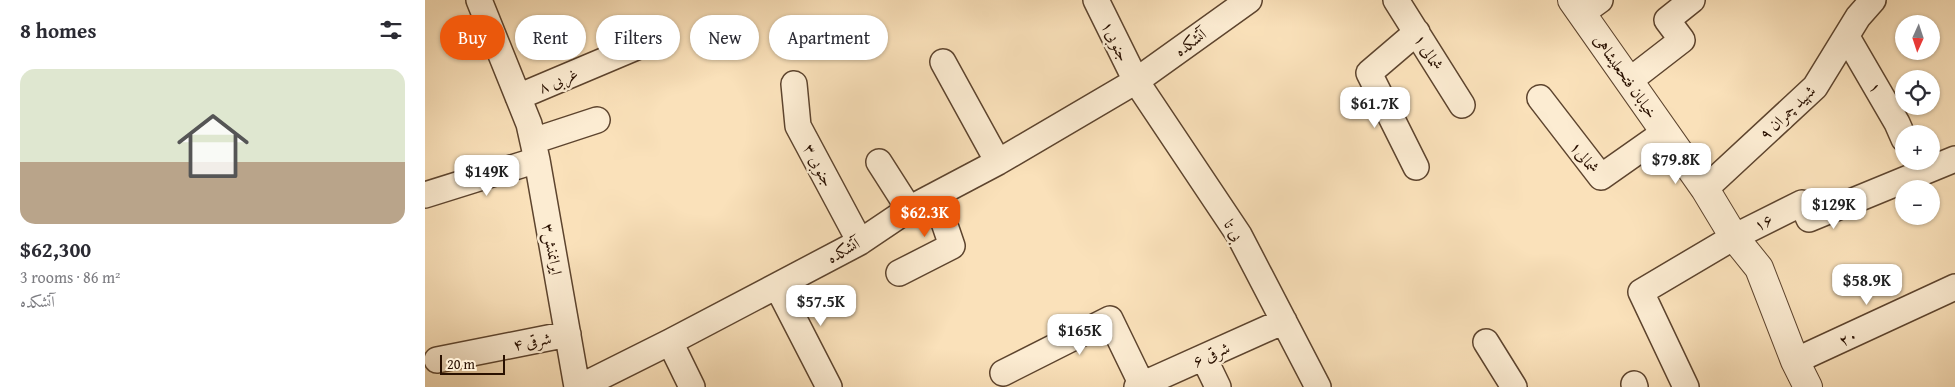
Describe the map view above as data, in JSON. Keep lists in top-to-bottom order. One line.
{"streets":{"street":["جنوبی۱","آتشکده","۱ شمالی","خیابان فتحعلیشاهی","۸ غربی","۱","شهید چمران ۹","شمالی۱","۳ جنوبی","۱۶","بی تا","ایرانمنش۳","۲۰","۴ شرقی","۶ شرقی"]},"crossings":[["جنوبی۱","آتشکده"],["جنوبی۱","بی تا"],["آتشکده","۳ جنوبی"],["آتشکده","بی تا"],["آتشکده","ایرانمنش۳"],["خیابان فتحعلیشاهی","شهید چمران ۹"],["خیابان فتحعلیشاهی","شمالی۱"],["خیابان فتحعلیشاهی","۱۶"],["خیابان فتحعلیشاهی","۲۰"],["۸ غربی","ایرانمنش۳"],["۱","شهید چمران ۹"],["بی تا","۶ شرقی"],["ایرانمنش۳","۴ شرقی"]],"scale_bar":"20 m","north":"bottom","page":{"heading":"8 homes","map_buttons":["+","−"],"chip":["Buy","Rent","Filters","New","Apartment"],"list":[{"name":"$62,300","note":"3 rooms · 86 m² · آتشکده"}],"price":["$61.7K","$79.8K","$149K","$129K","$62.3K","$58.9K","$57.5K","$165K"],"scale":"20 m"}}
